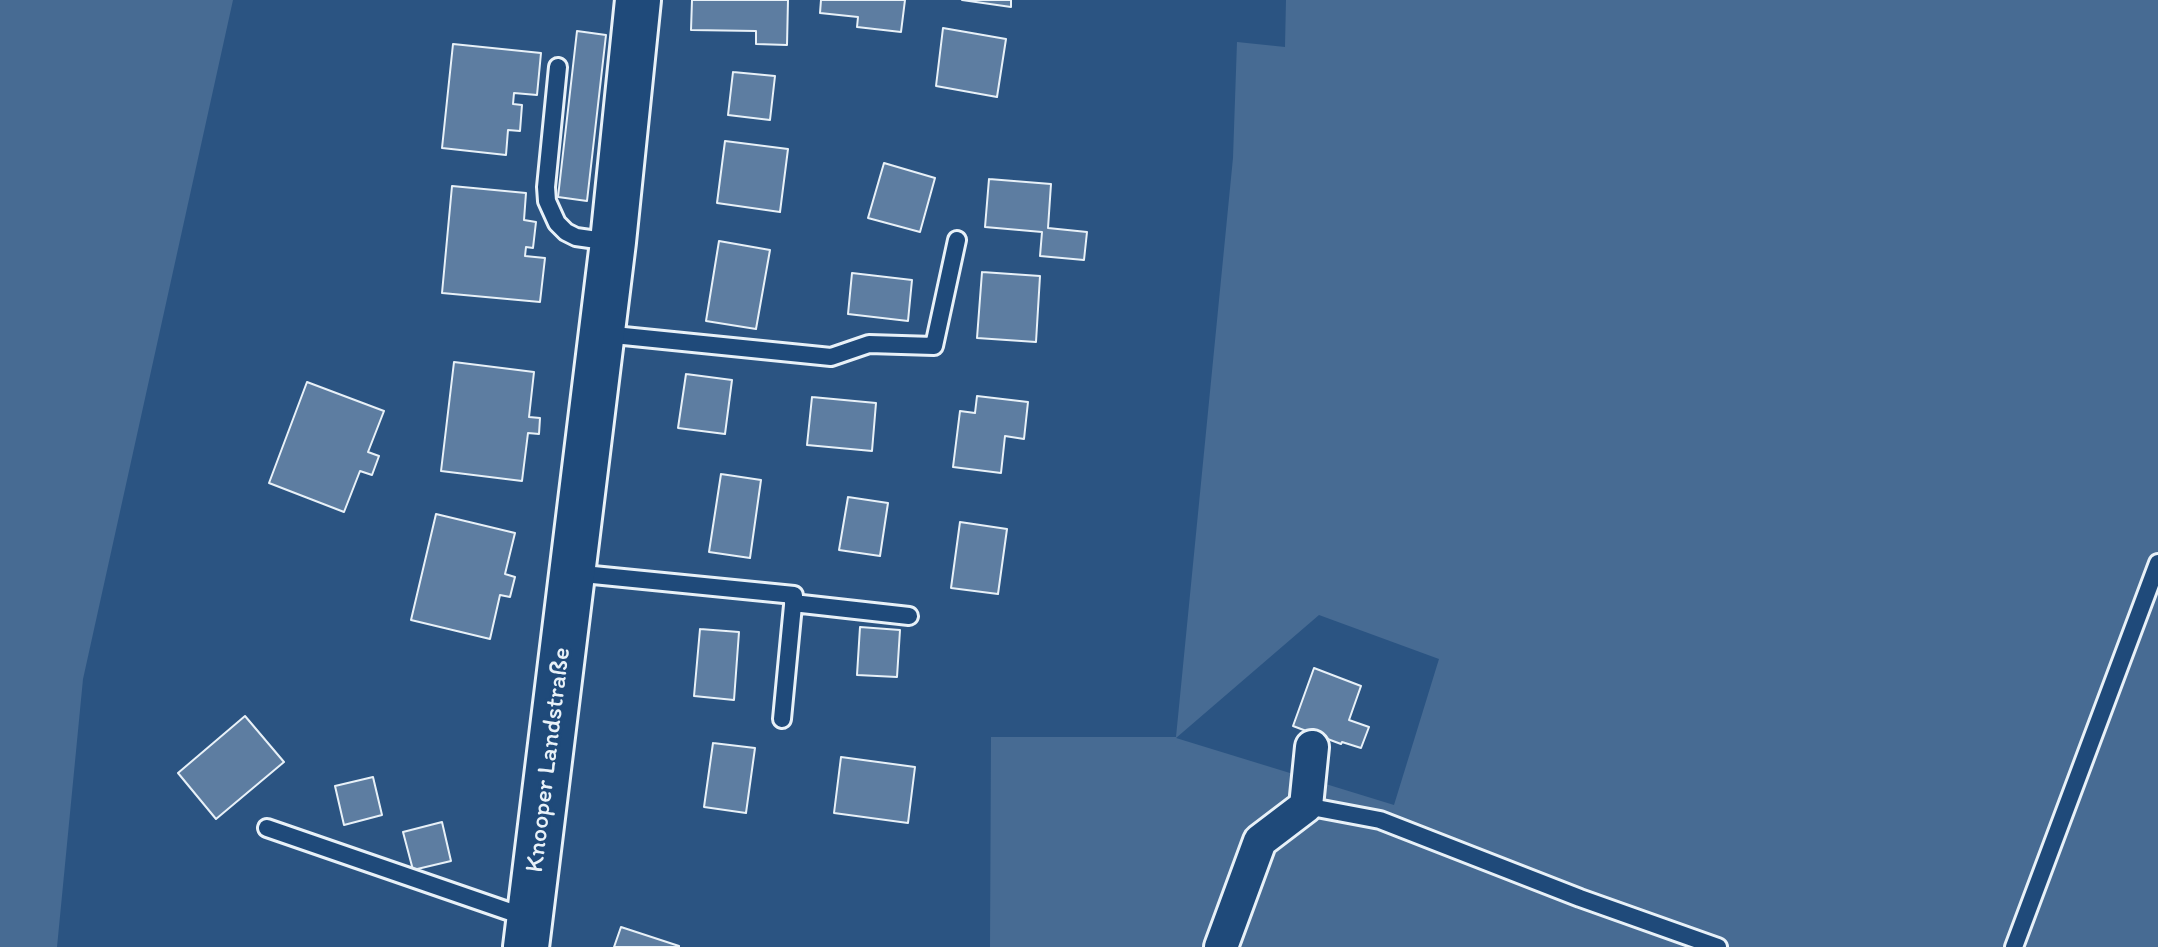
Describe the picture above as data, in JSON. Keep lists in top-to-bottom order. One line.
{"streets":{"street":["Knooper Landstraße"]}}
